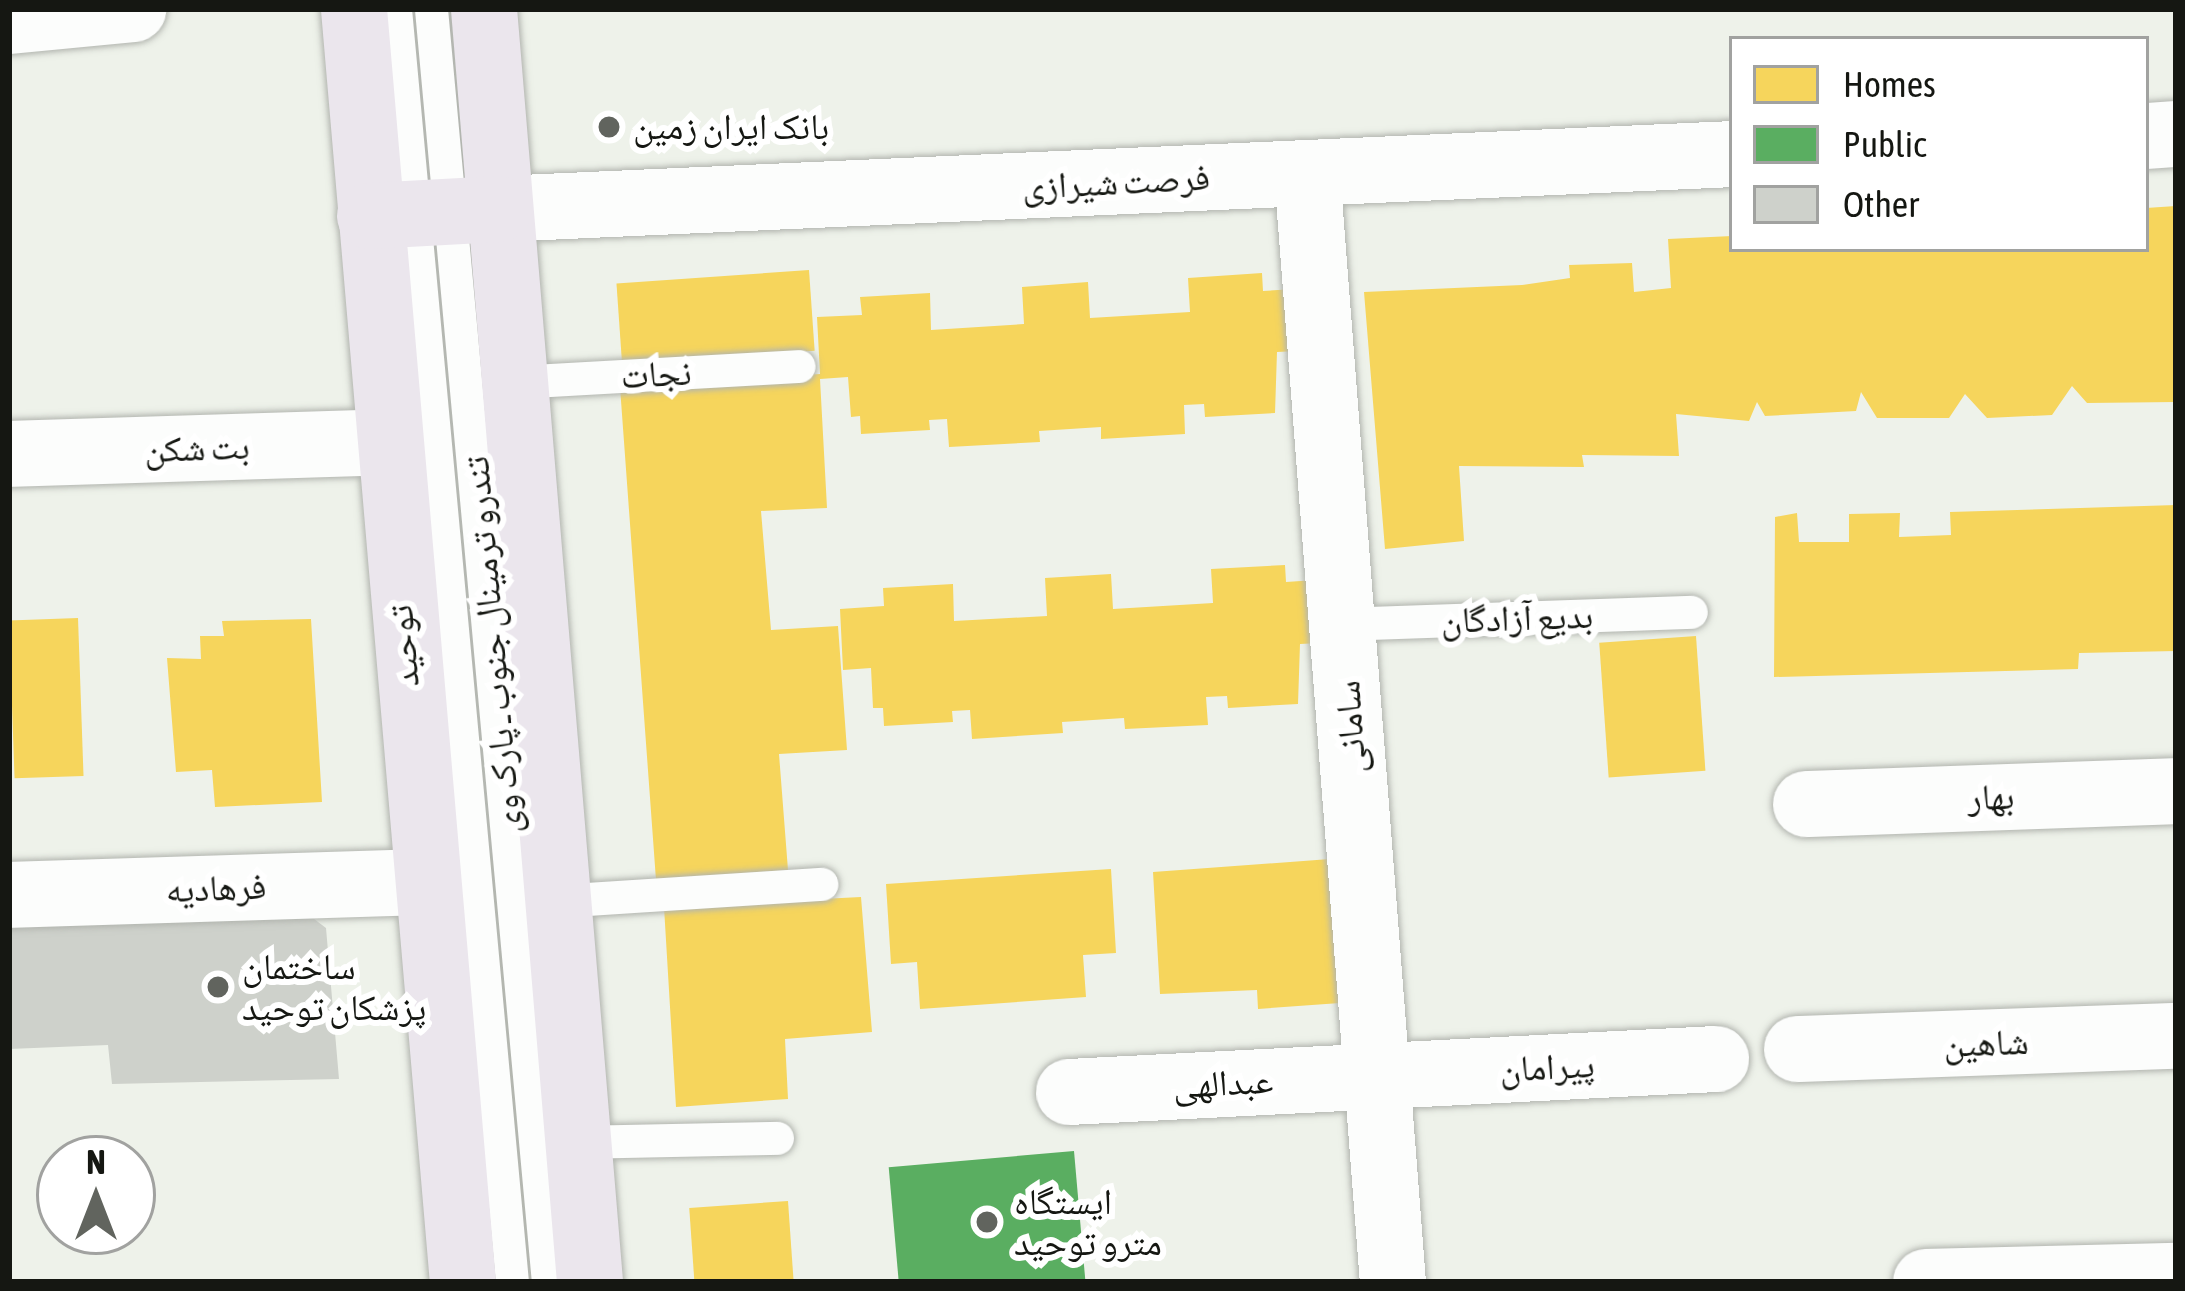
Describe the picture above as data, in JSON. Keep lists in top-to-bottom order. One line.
{"streets":{"main road":["توحید"],"street":["فرصت شیرازی","بت شکن","سامانی","بهار","فرهادیه","شاهین","پیرامان","عبدالهی"],"lane":["نجات","بدیع آزادگان","تندرو ترمینال جنوب ـ پارک وی"]},"crossings":[["فرصت شیرازی","تندرو ترمینال جنوب ـ پارک وی"],["فرصت شیرازی","توحید"],["فرصت شیرازی","سامانی"],["نجات","توحید"],["بت شکن","توحید"],["بدیع آزادگان","سامانی"],["تندرو ترمینال جنوب ـ پارک وی","توحید"],["توحید","فرهادیه"],["سامانی","پیرامان"],["سامانی","عبدالهی"],["پیرامان","عبدالهی"]],"places":["بانک ایران زمین","ساختمان پزشکان توحید","ایستگاه مترو توحید"],"legend":["Homes","Public","Other"],"north":"top"}
